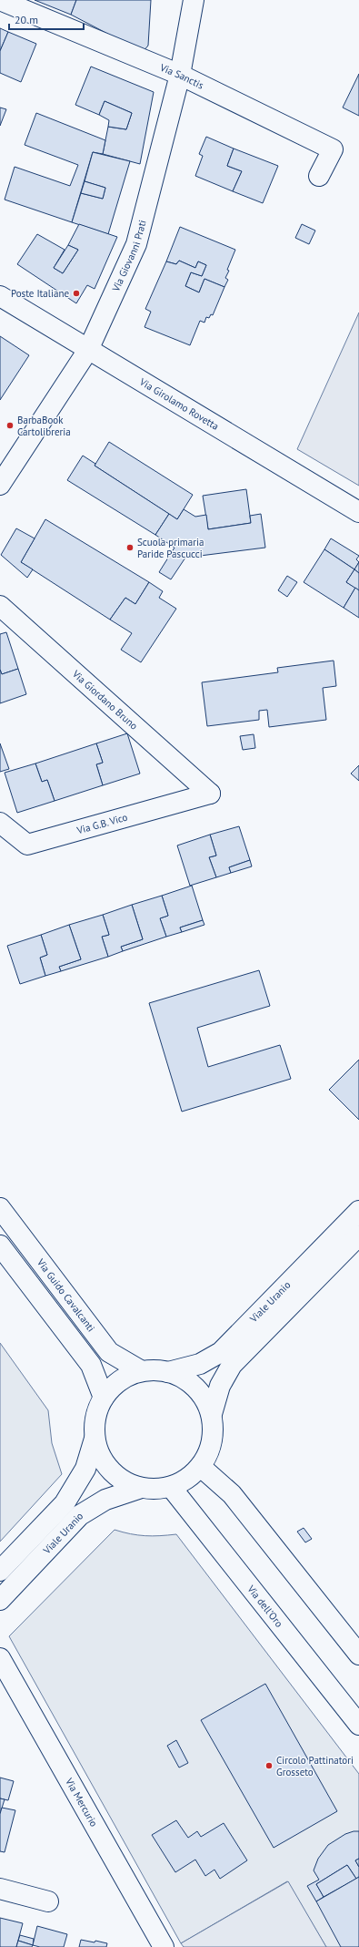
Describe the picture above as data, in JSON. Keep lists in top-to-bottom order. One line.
{"streets":{"street":["Via Sanctis","Via Giovanni Prati","Via Girolamo Rovetta","Via Giordano Bruno","Via G.B. Vico","Via Guido Cavalcanti","Viale Uranio","Via dell'Oro","Via Mercurio"]},"crossings":[["Via Sanctis","Via Giovanni Prati"],["Via Giovanni Prati","Via Girolamo Rovetta"],["Via Giordano Bruno","Via G.B. Vico"],["Via Guido Cavalcanti","Viale Uranio"],["Via Guido Cavalcanti","Via dell'Oro"],["Viale Uranio","Via dell'Oro"]],"places":["Poste Italiane","BarbaBook Cartolibreria","Scuola primaria Paride Pascucci","Circolo Pattinatori Grosseto"],"scale_bar":"20 m"}
